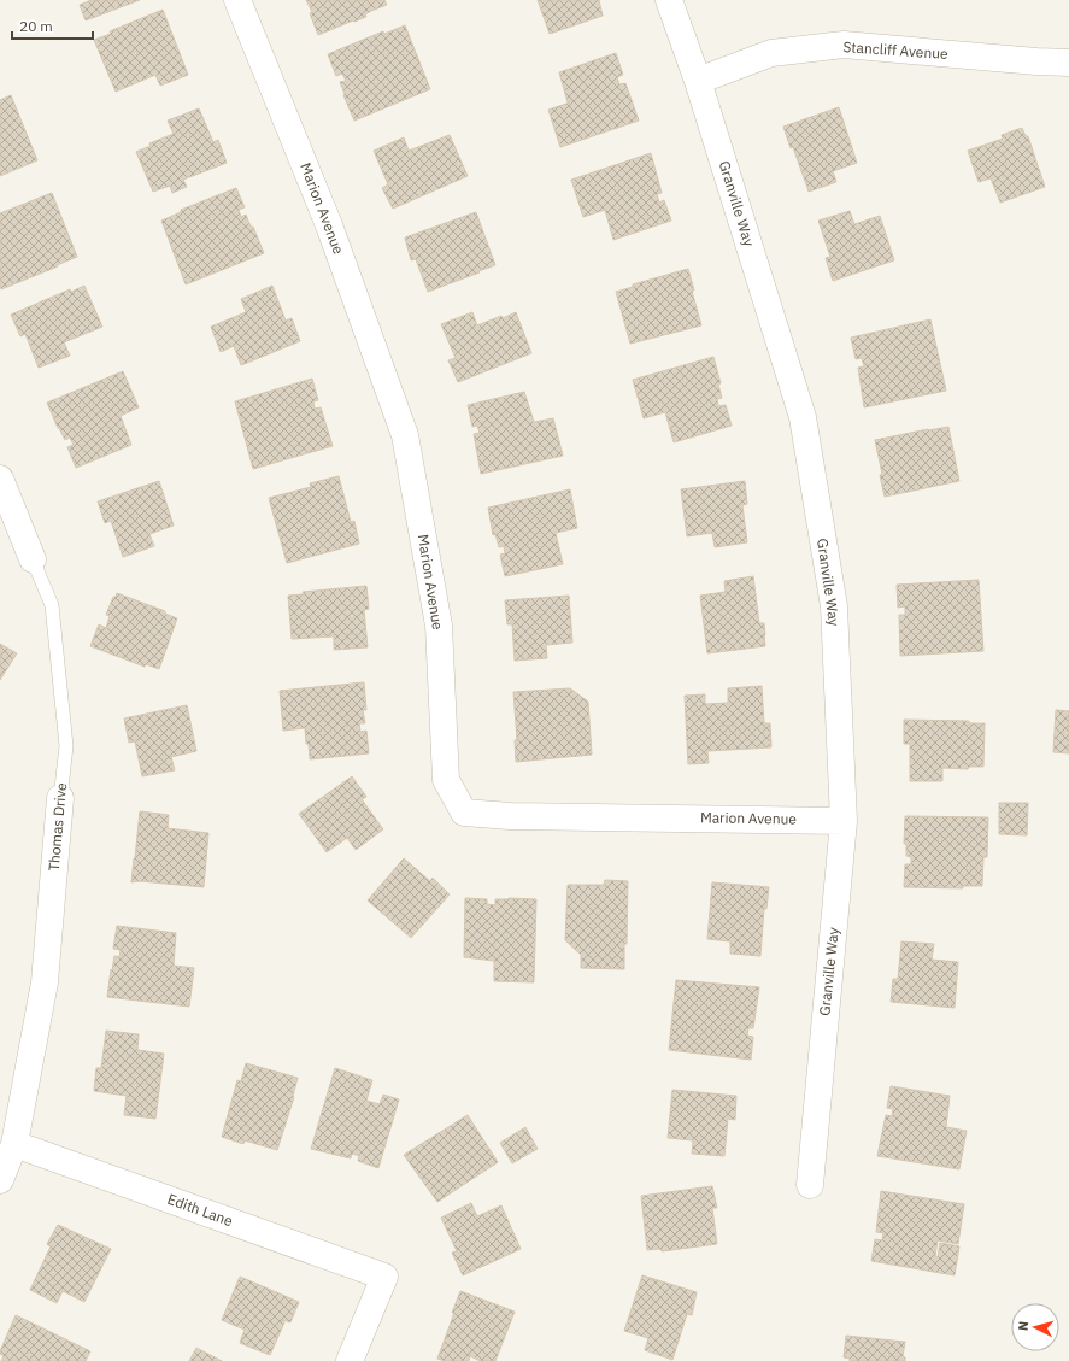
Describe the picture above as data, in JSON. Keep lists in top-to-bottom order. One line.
{"streets":{"street":["Stancliff Avenue","Granville Way","Marion Avenue","Thomas Drive","Edith Lane"]},"crossings":[["Stancliff Avenue","Granville Way"],["Granville Way","Marion Avenue"],["Thomas Drive","Edith Lane"]],"scale_bar":"20 m","north":"left"}
